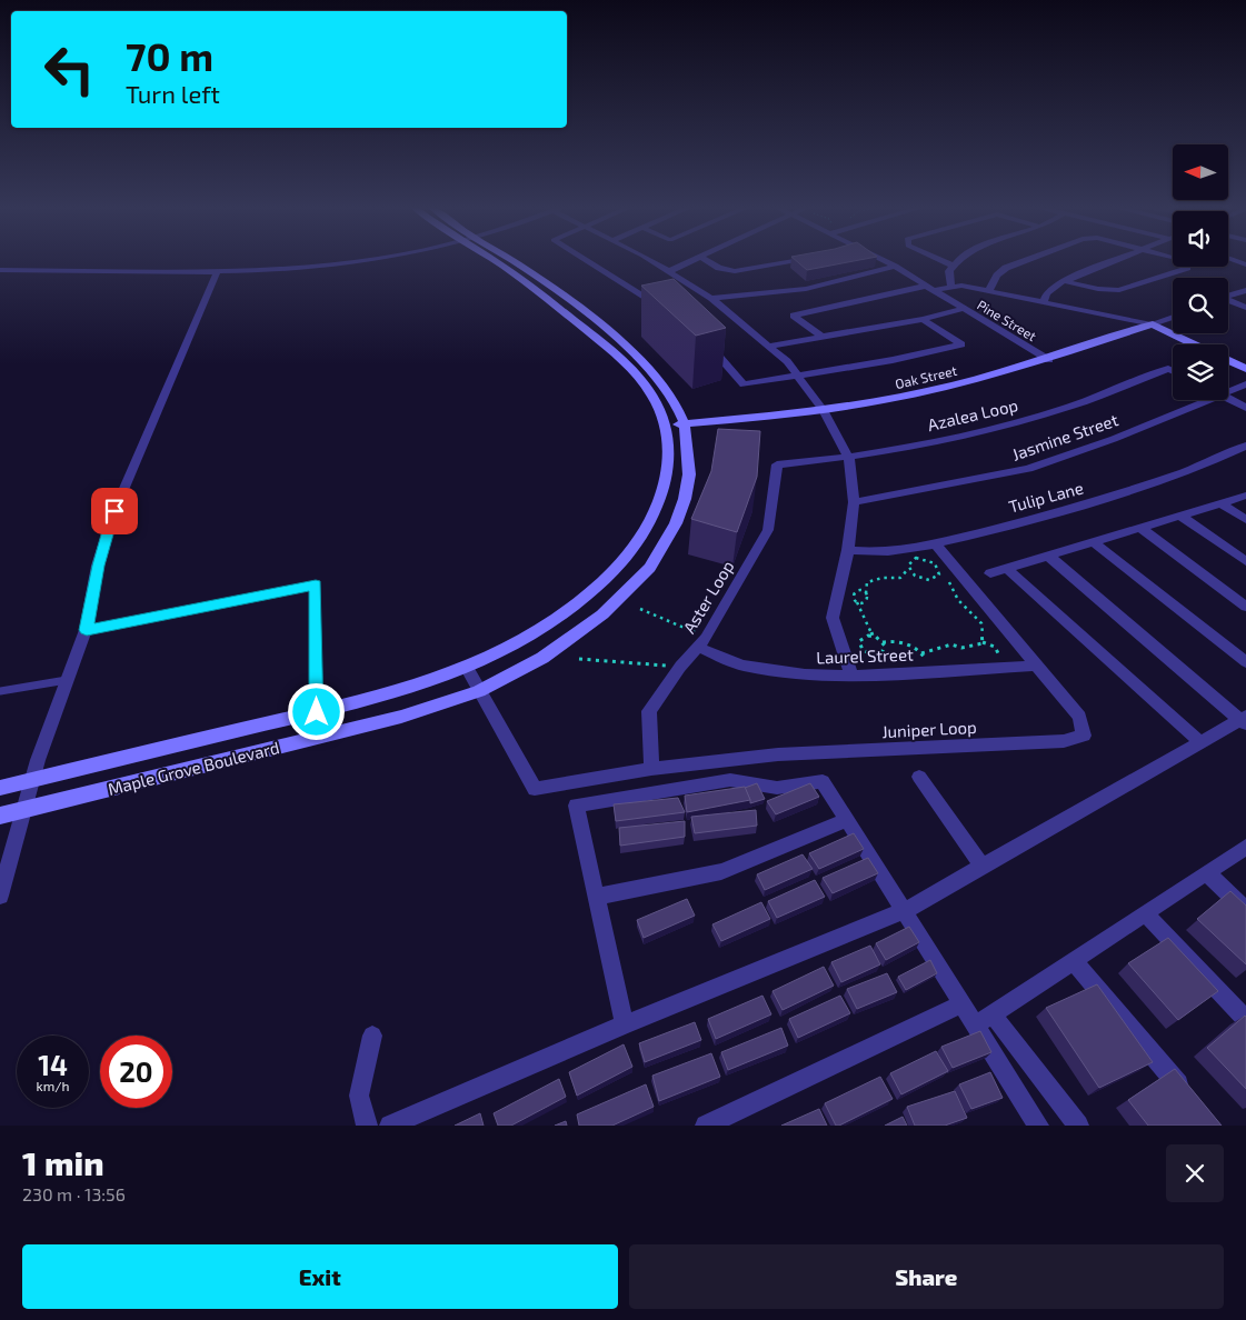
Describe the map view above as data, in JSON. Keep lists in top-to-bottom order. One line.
{"streets":{"street":["Pine Street","Oak Street","Azalea Loop","Jasmine Street","Tulip Lane","Aster Loop","Laurel Street","Juniper Loop","Maple Grove Boulevard"]},"crossings":[["Pine Street","Oak Street"],["Oak Street","Maple Grove Boulevard"],["Azalea Loop","Aster Loop"],["Tulip Lane","Juniper Loop"],["Aster Loop","Laurel Street"],["Aster Loop","Juniper Loop"],["Laurel Street","Juniper Loop"],["Juniper Loop","Maple Grove Boulevard"]],"north":"left","page":{"turn":["70 m","Turn left"],"speed":"14 km/h","limit":"20","heading":["1 min","230 m · 13:56"],"buttons":["Exit","Share"]}}
